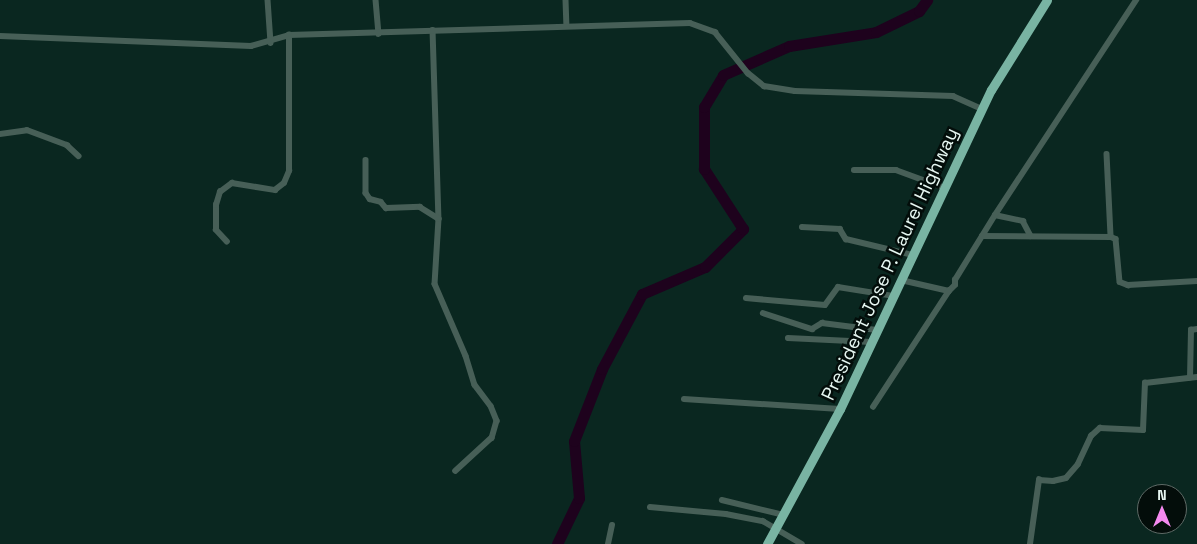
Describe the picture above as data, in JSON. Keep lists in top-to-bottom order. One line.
{"streets":{"highway":["President Jose P. Laurel Highway"]},"north":"top"}
